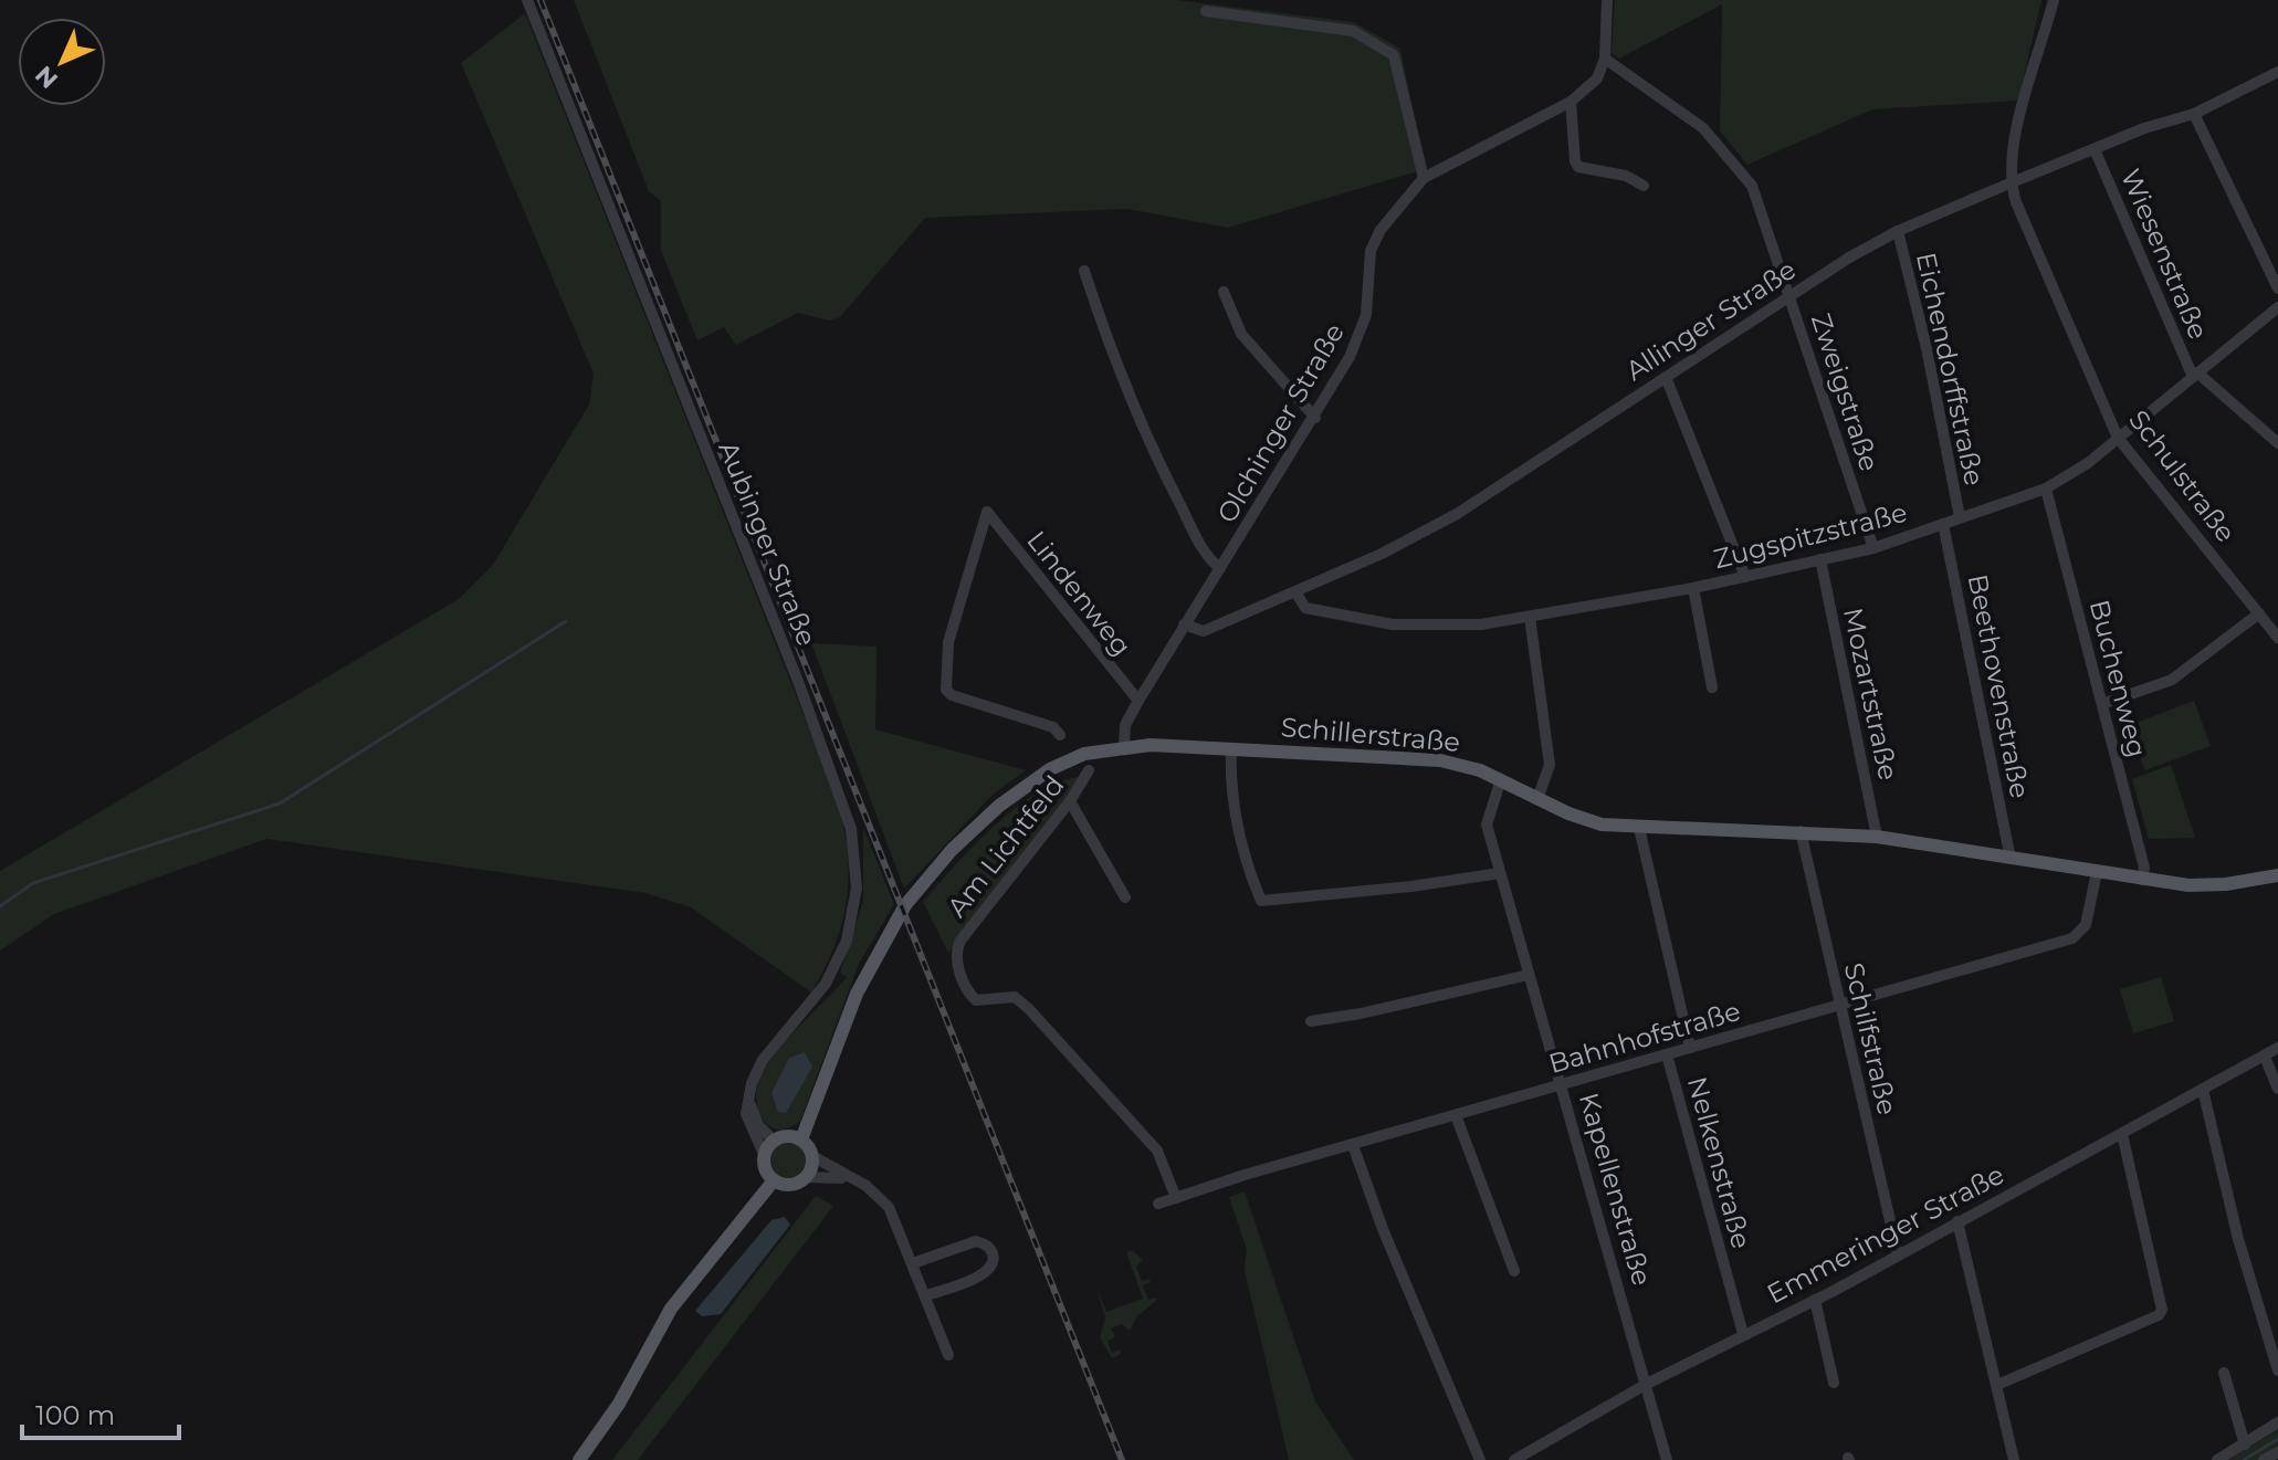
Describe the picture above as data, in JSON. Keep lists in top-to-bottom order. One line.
{"streets":{"main road":["Schillerstraße"],"street":["Wiesenstraße","Allinger Straße","Eichendorffstraße","Zweigstraße","Olchinger Straße","Schulstraße","Zugspitzstraße","Aubinger Straße","Lindenweg","Buchenweg","Beethovenstraße","Mozartstraße","Am Lichtfeld","Bahnhofstraße","Schilfstraße","Nelkenstraße","Kapellenstraße","Emmeringer Straße"]},"crossings":[["Wiesenstraße","Allinger Straße"],["Wiesenstraße","Zugspitzstraße"],["Allinger Straße","Eichendorffstraße"],["Allinger Straße","Zweigstraße"],["Allinger Straße","Olchinger Straße"],["Allinger Straße","Schulstraße"],["Allinger Straße","Zugspitzstraße"],["Eichendorffstraße","Zugspitzstraße"],["Zweigstraße","Olchinger Straße"],["Zweigstraße","Zugspitzstraße"],["Olchinger Straße","Lindenweg"],["Olchinger Straße","Schillerstraße"],["Schulstraße","Zugspitzstraße"],["Zugspitzstraße","Buchenweg"],["Zugspitzstraße","Beethovenstraße"],["Zugspitzstraße","Mozartstraße"],["Buchenweg","Schillerstraße"],["Beethovenstraße","Schillerstraße"],["Mozartstraße","Schillerstraße"],["Schillerstraße","Bahnhofstraße"],["Schillerstraße","Schilfstraße"],["Schillerstraße","Kapellenstraße"],["Am Lichtfeld","Bahnhofstraße"],["Bahnhofstraße","Schilfstraße"],["Bahnhofstraße","Nelkenstraße"],["Bahnhofstraße","Kapellenstraße"],["Schilfstraße","Emmeringer Straße"],["Nelkenstraße","Emmeringer Straße"],["Kapellenstraße","Emmeringer Straße"]],"scale_bar":"100 m","north":"bottom left"}
